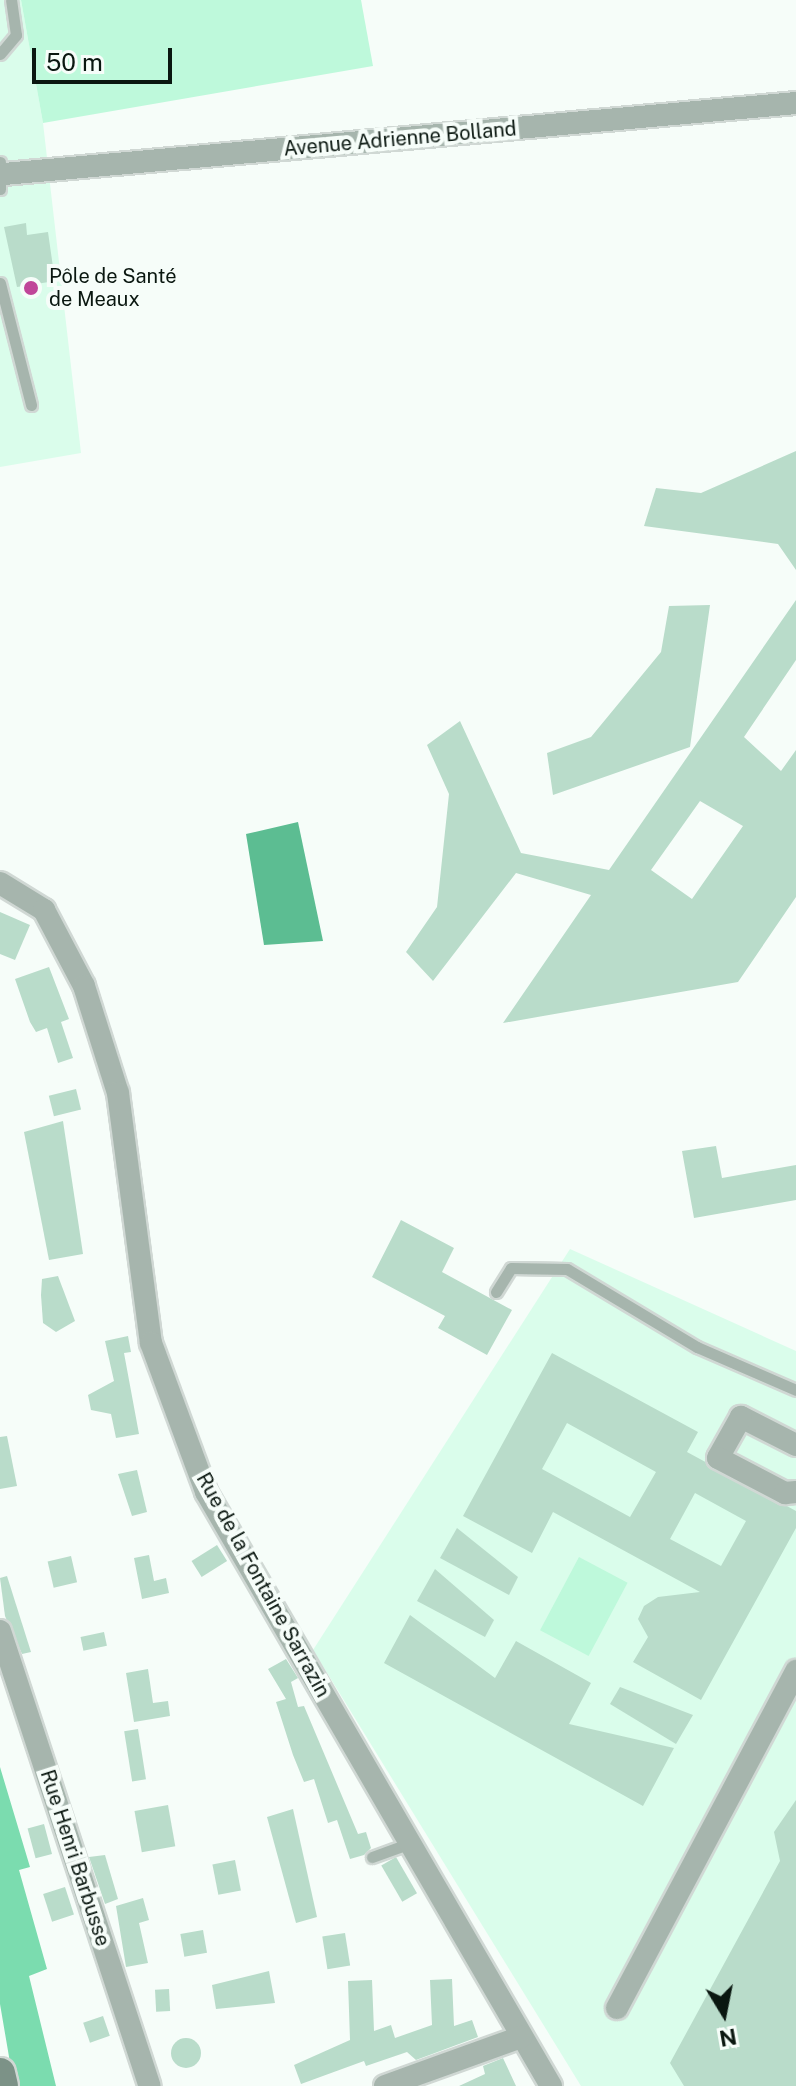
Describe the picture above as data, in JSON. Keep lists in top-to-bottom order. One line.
{"streets":{"street":["Avenue Adrienne Bolland","Rue de la Fontaine Sarrazin","Rue Henri Barbusse"]},"places":["Pôle de Santé de Meaux"],"scale_bar":"50 m","north":"bottom"}
